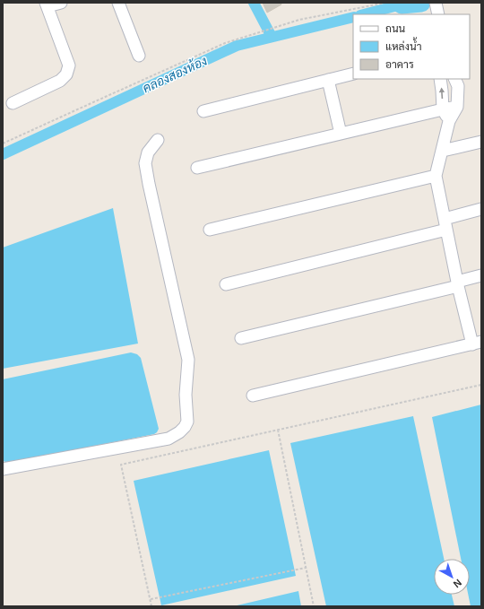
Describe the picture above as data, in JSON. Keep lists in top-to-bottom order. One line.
{"water":["คลองสองห้อง"],"legend":["ถนน","แหล่งน้ำ","อาคาร"],"north":"bottom right"}
